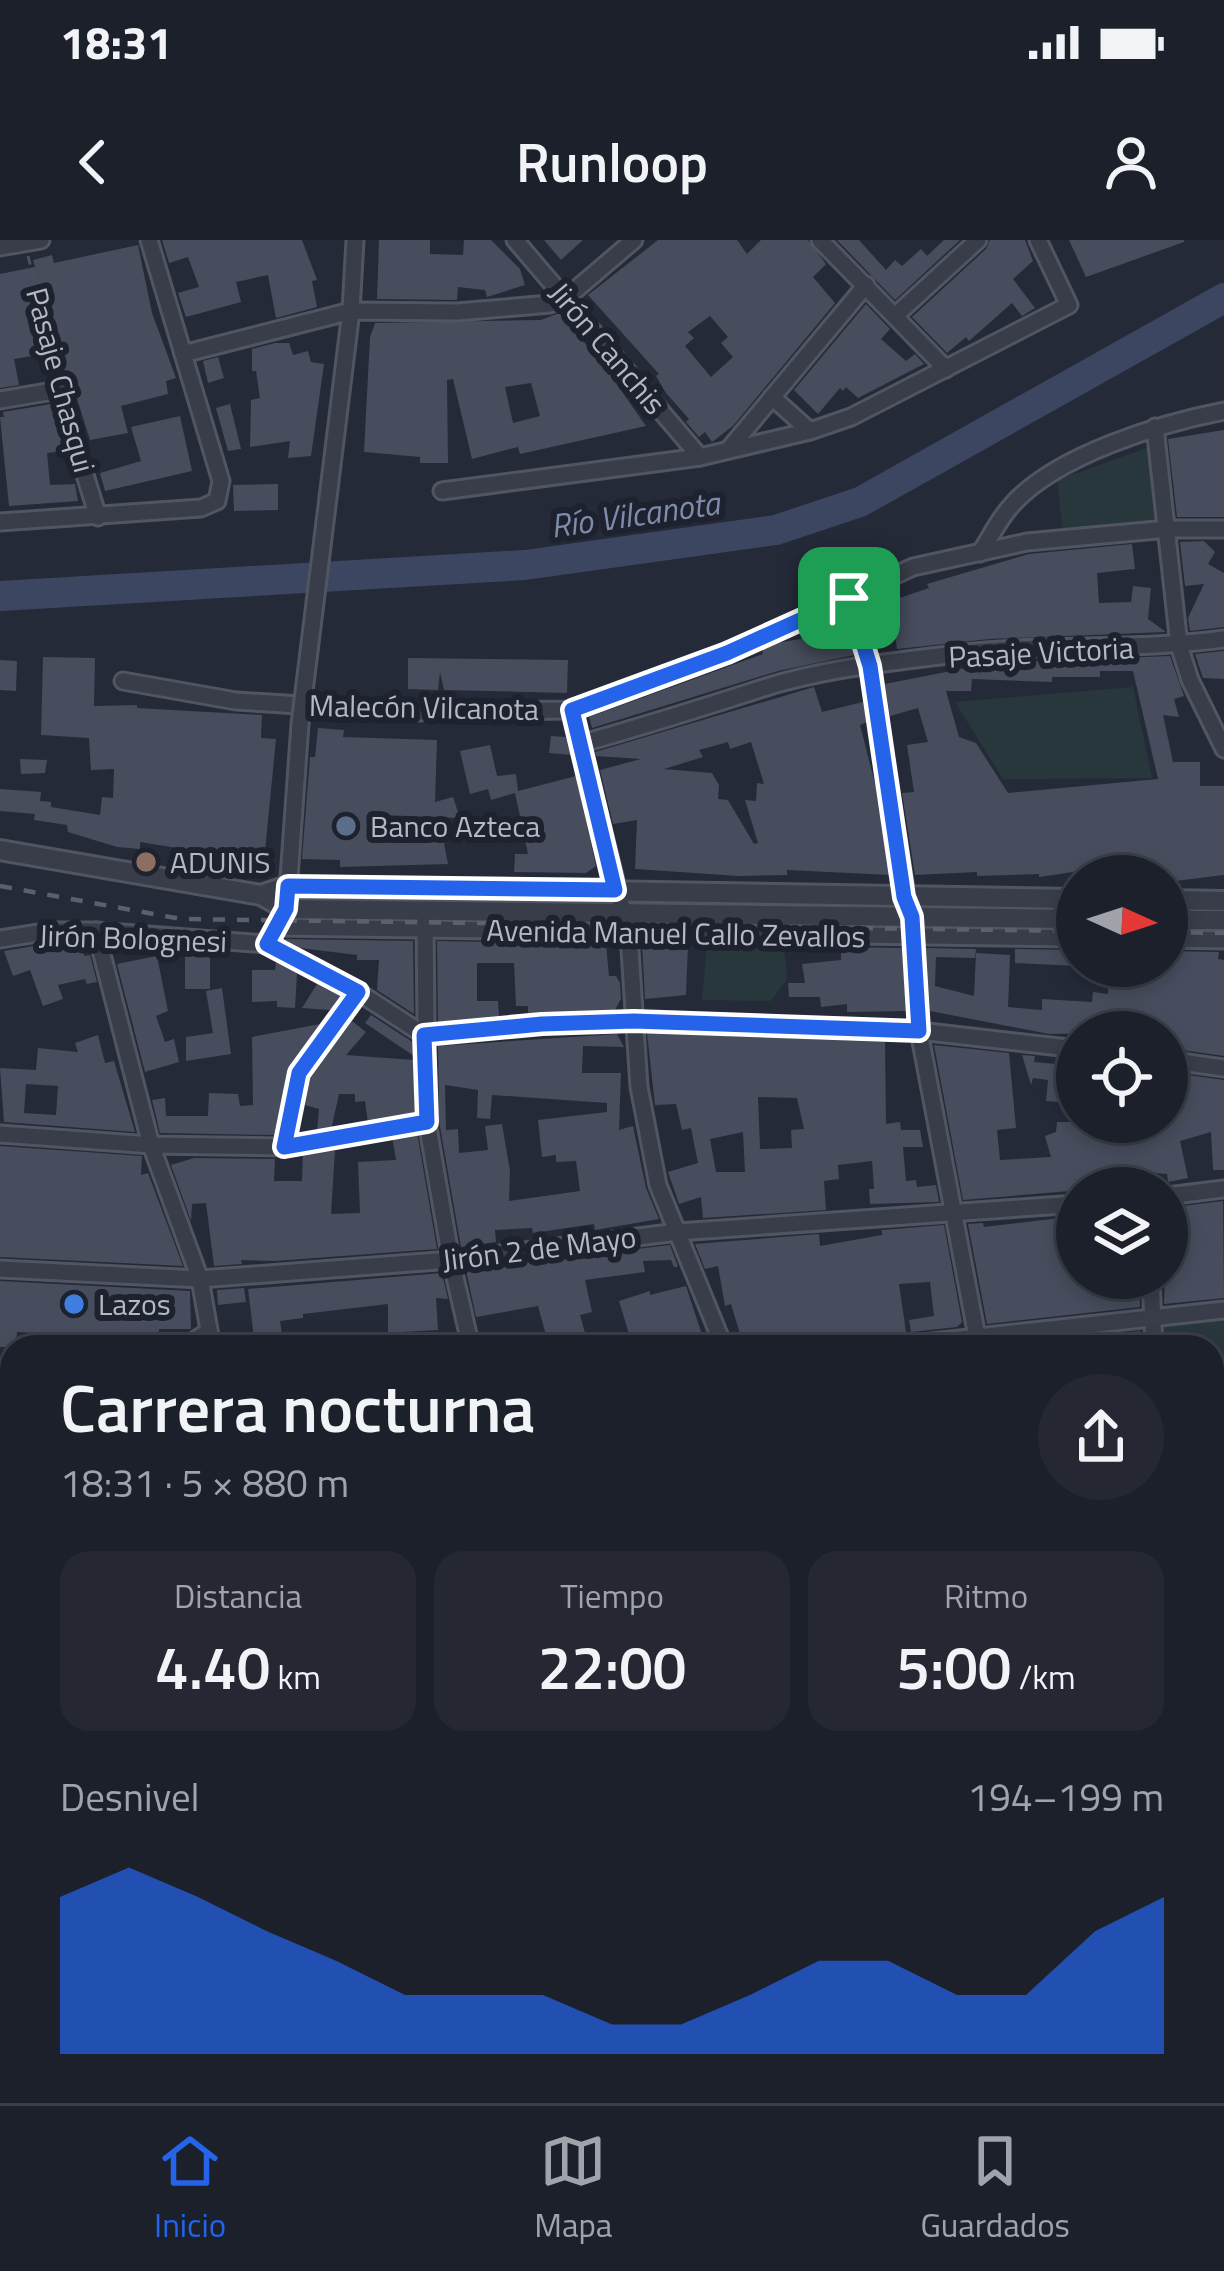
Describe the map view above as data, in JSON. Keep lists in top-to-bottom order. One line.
{"streets":{"street":["Jirón Canchis","Pasaje Chasqui","Pasaje Victoria","Malecón Vilcanota","Avenida Manuel Callo Zevallos","Jirón Bolognesi","Jirón 2 de Mayo"]},"water":["Río Vilcanota"],"places":["Banco Azteca","ADUNIS","Lazos"],"north":"right","page":{"status":"18:31","header":"Runloop","heading":["Carrera nocturna","18:31 · 5 × 880 m"],"stats":[["Distancia","4.40 km"],["Tiempo","22:00"],["Ritmo","5:00 /km"]],"chart":["Desnivel","194–199 m"],"tabs":["Inicio","Mapa","Guardados"]}}
